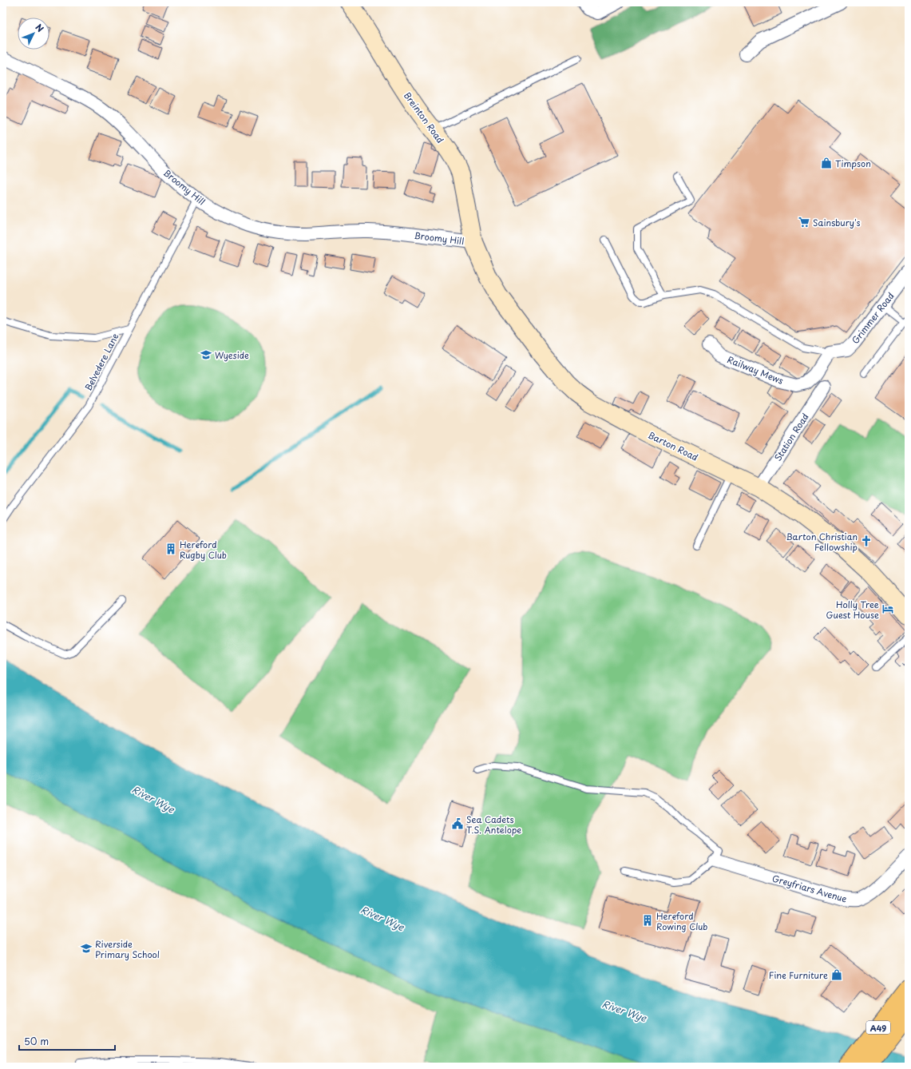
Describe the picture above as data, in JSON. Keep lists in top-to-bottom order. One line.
{"streets":{"highway":["A49"],"street":["Breinton Road","Broomy Hill","Grimmer Road","Railway Mews","Station Road","Barton Road","Greyfriars Avenue"],"lane":["Belvedere Lane"]},"crossings":[["Breinton Road","Broomy Hill"],["Breinton Road","Barton Road"],["Broomy Hill","Belvedere Lane"],["Broomy Hill","Barton Road"],["Grimmer Road","Railway Mews"],["Station Road","Barton Road"]],"water":["River Wye"],"places":{"shop":["Timpson","Fine Furniture"],"supermarket":["Sainsbury's"],"school or university":["Wyeside","Riverside Primary School"],"church":["Barton Christian Fellowship"],"building":["Hereford Rugby Club","Hereford Rowing Club"],"hotel":["Holly Tree Guest House"],"public building":["Sea Cadets T.S. Antelope"]},"scale_bar":"50 m","north":"top right"}
